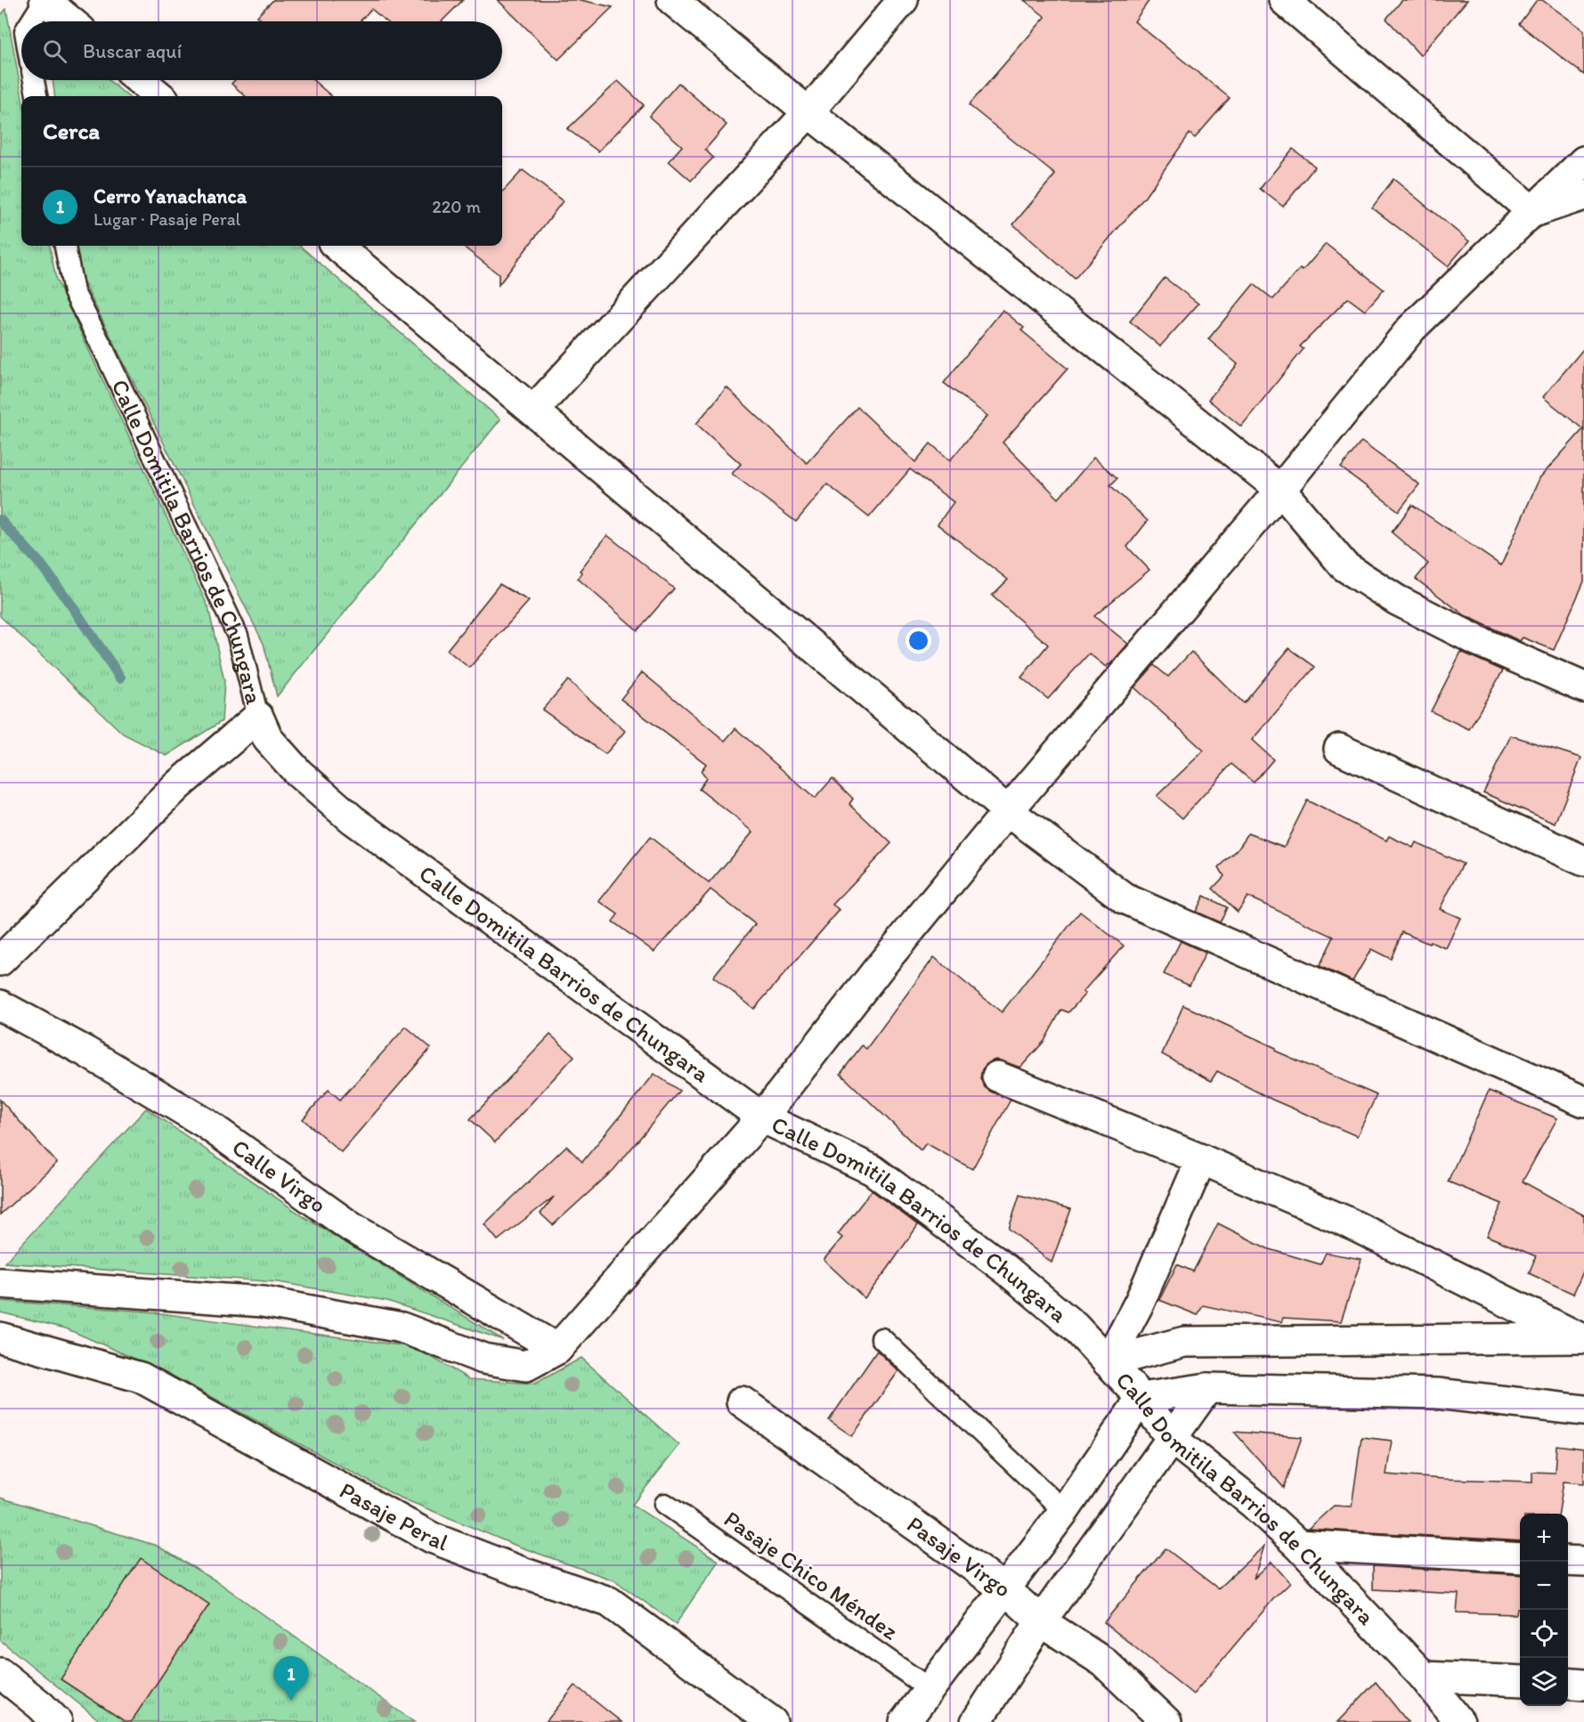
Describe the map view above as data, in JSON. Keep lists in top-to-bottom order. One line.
{"streets":{"street":["Calle Domitila Barrios de Chungara","Calle Virgo","Pasaje Peral","Pasaje Virgo"],"lane":["Pasaje Chico Méndez"]},"page":{"search":"Buscar aquí","heading":"Cerca","list":[{"mark":"1","name":"Cerro Yanachanca","note":"Lugar · Pasaje Peral","value":"220 m"}],"map_buttons":["+","−"],"pins":"1"}}
